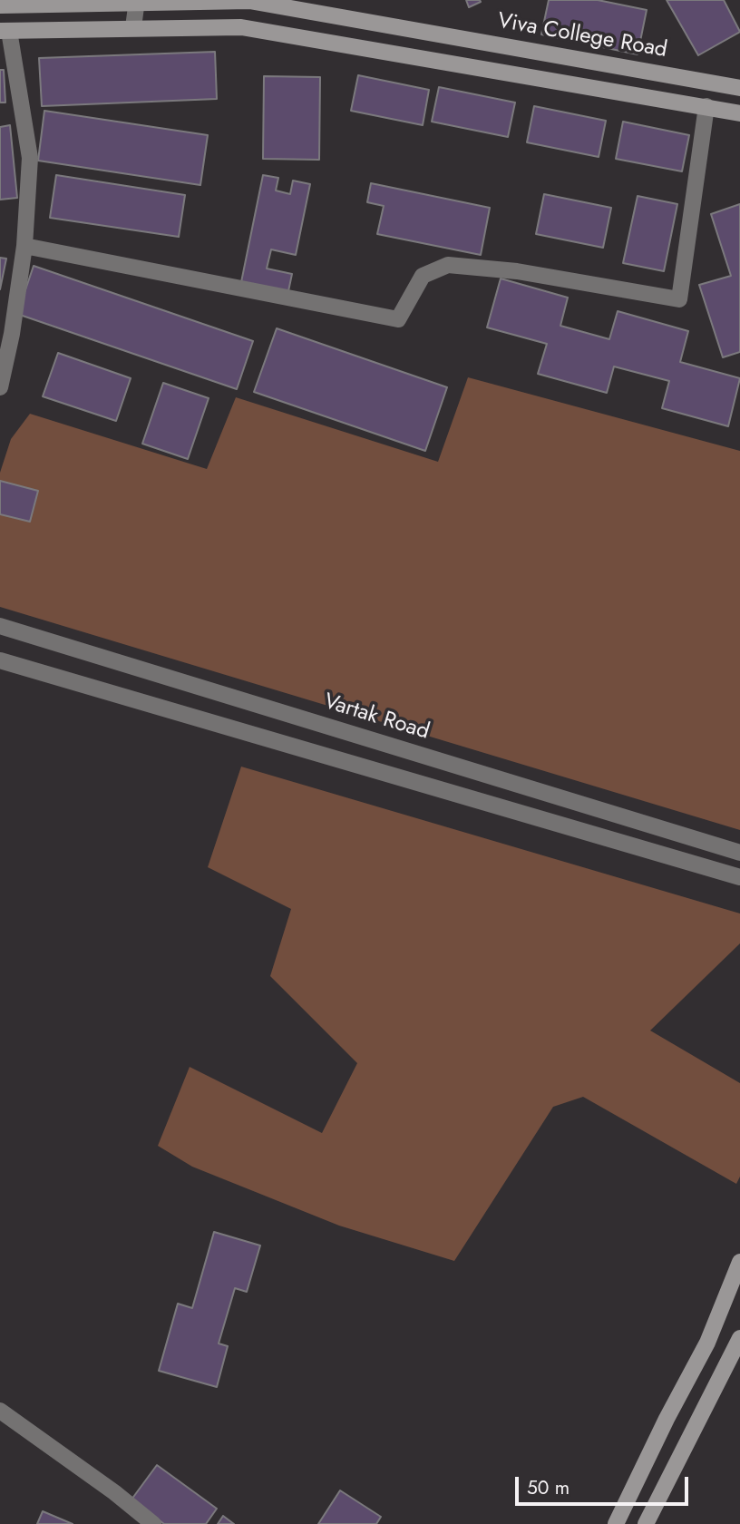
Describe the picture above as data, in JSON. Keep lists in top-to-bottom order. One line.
{"streets":{"main road":["Viva College Road"],"street":["Vartak Road"]},"scale_bar":"50 m"}
